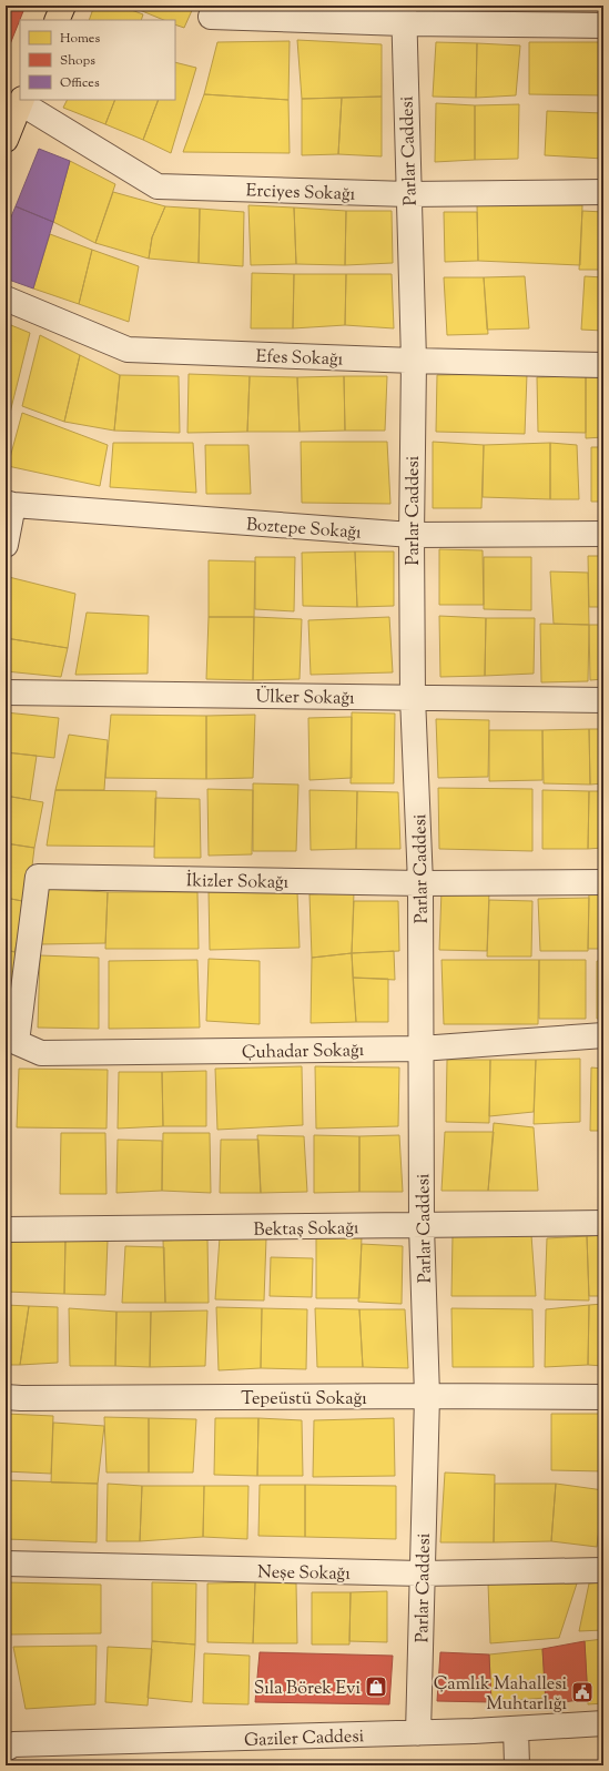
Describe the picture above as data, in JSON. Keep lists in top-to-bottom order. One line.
{"streets":{"street":["Parlar Caddesi","Erciyes Sokağı","Efes Sokağı","Boztepe Sokağı","Ülker Sokağı","İkizler Sokağı","Çuhadar Sokağı","Bektaş Sokağı","Tepeüstü Sokağı","Neşe Sokağı","Gaziler Caddesi"]},"crossings":[["Parlar Caddesi","Erciyes Sokağı"],["Parlar Caddesi","Efes Sokağı"],["Parlar Caddesi","Boztepe Sokağı"],["Parlar Caddesi","Ülker Sokağı"],["Parlar Caddesi","İkizler Sokağı"],["Parlar Caddesi","Çuhadar Sokağı"],["Parlar Caddesi","Bektaş Sokağı"],["Parlar Caddesi","Tepeüstü Sokağı"],["Parlar Caddesi","Neşe Sokağı"],["Parlar Caddesi","Gaziler Caddesi"],["İkizler Sokağı","Çuhadar Sokağı"]],"places":{"shop":["Sıla Börek Evi"],"public building":["Çamlık Mahallesi Muhtarlığı"]},"legend":["Homes","Shops","Offices"]}
